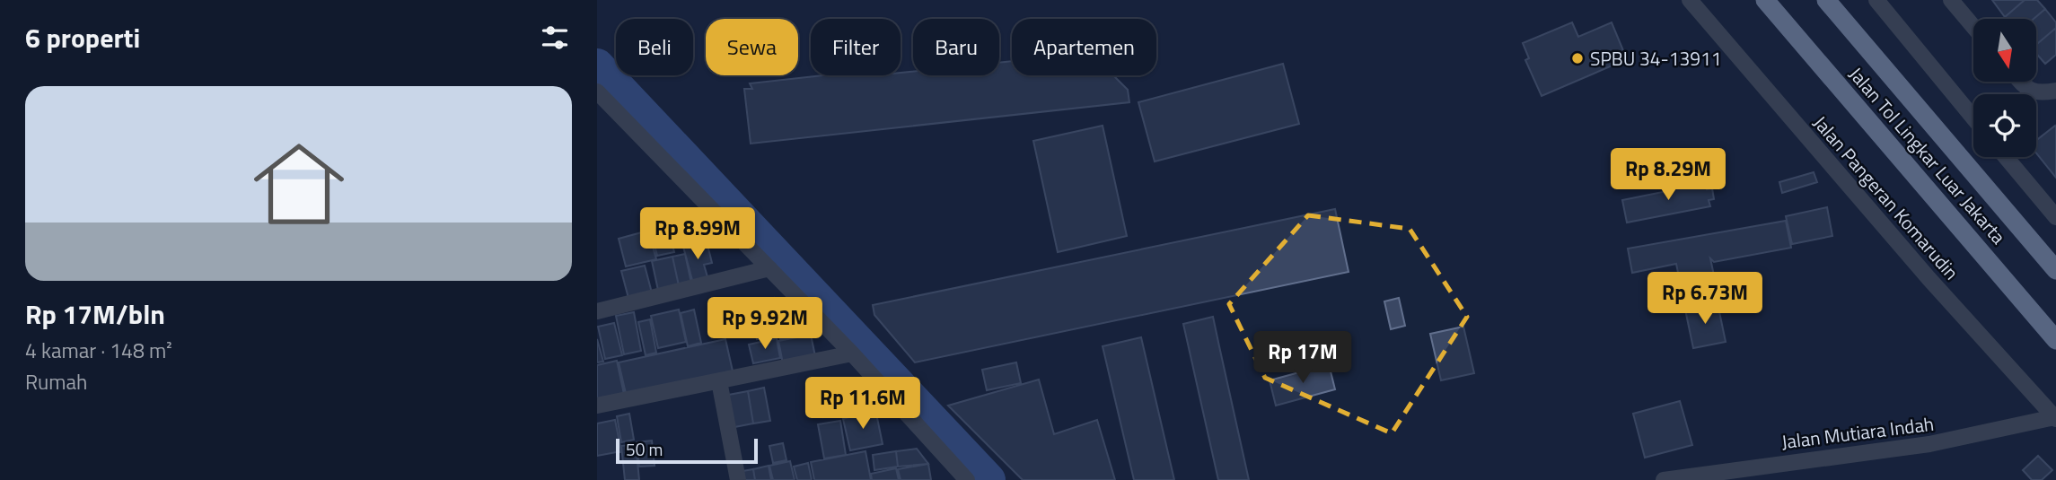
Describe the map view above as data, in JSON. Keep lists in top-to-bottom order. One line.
{"streets":{"highway":["Jalan Tol Lingkar Luar Jakarta"],"street":["Jalan Pangeran Komarudin","Jalan Mutiara Indah"]},"crossings":[["Jalan Pangeran Komarudin","Jalan Mutiara Indah"]],"places":["SPBU 34-13911"],"scale_bar":"50 m","north":"bottom","page":{"heading":"6 properti","chip":["Beli","Sewa","Filter","Baru","Apartemen"],"list":[{"name":"Rp 17M/bln","note":"4 kamar · 148 m² · Rumah"}],"price":["Rp 8.29M","Rp 8.99M","Rp 6.73M","Rp 9.92M","Rp 17M","Rp 11.6M"],"scale":"50 m"}}
